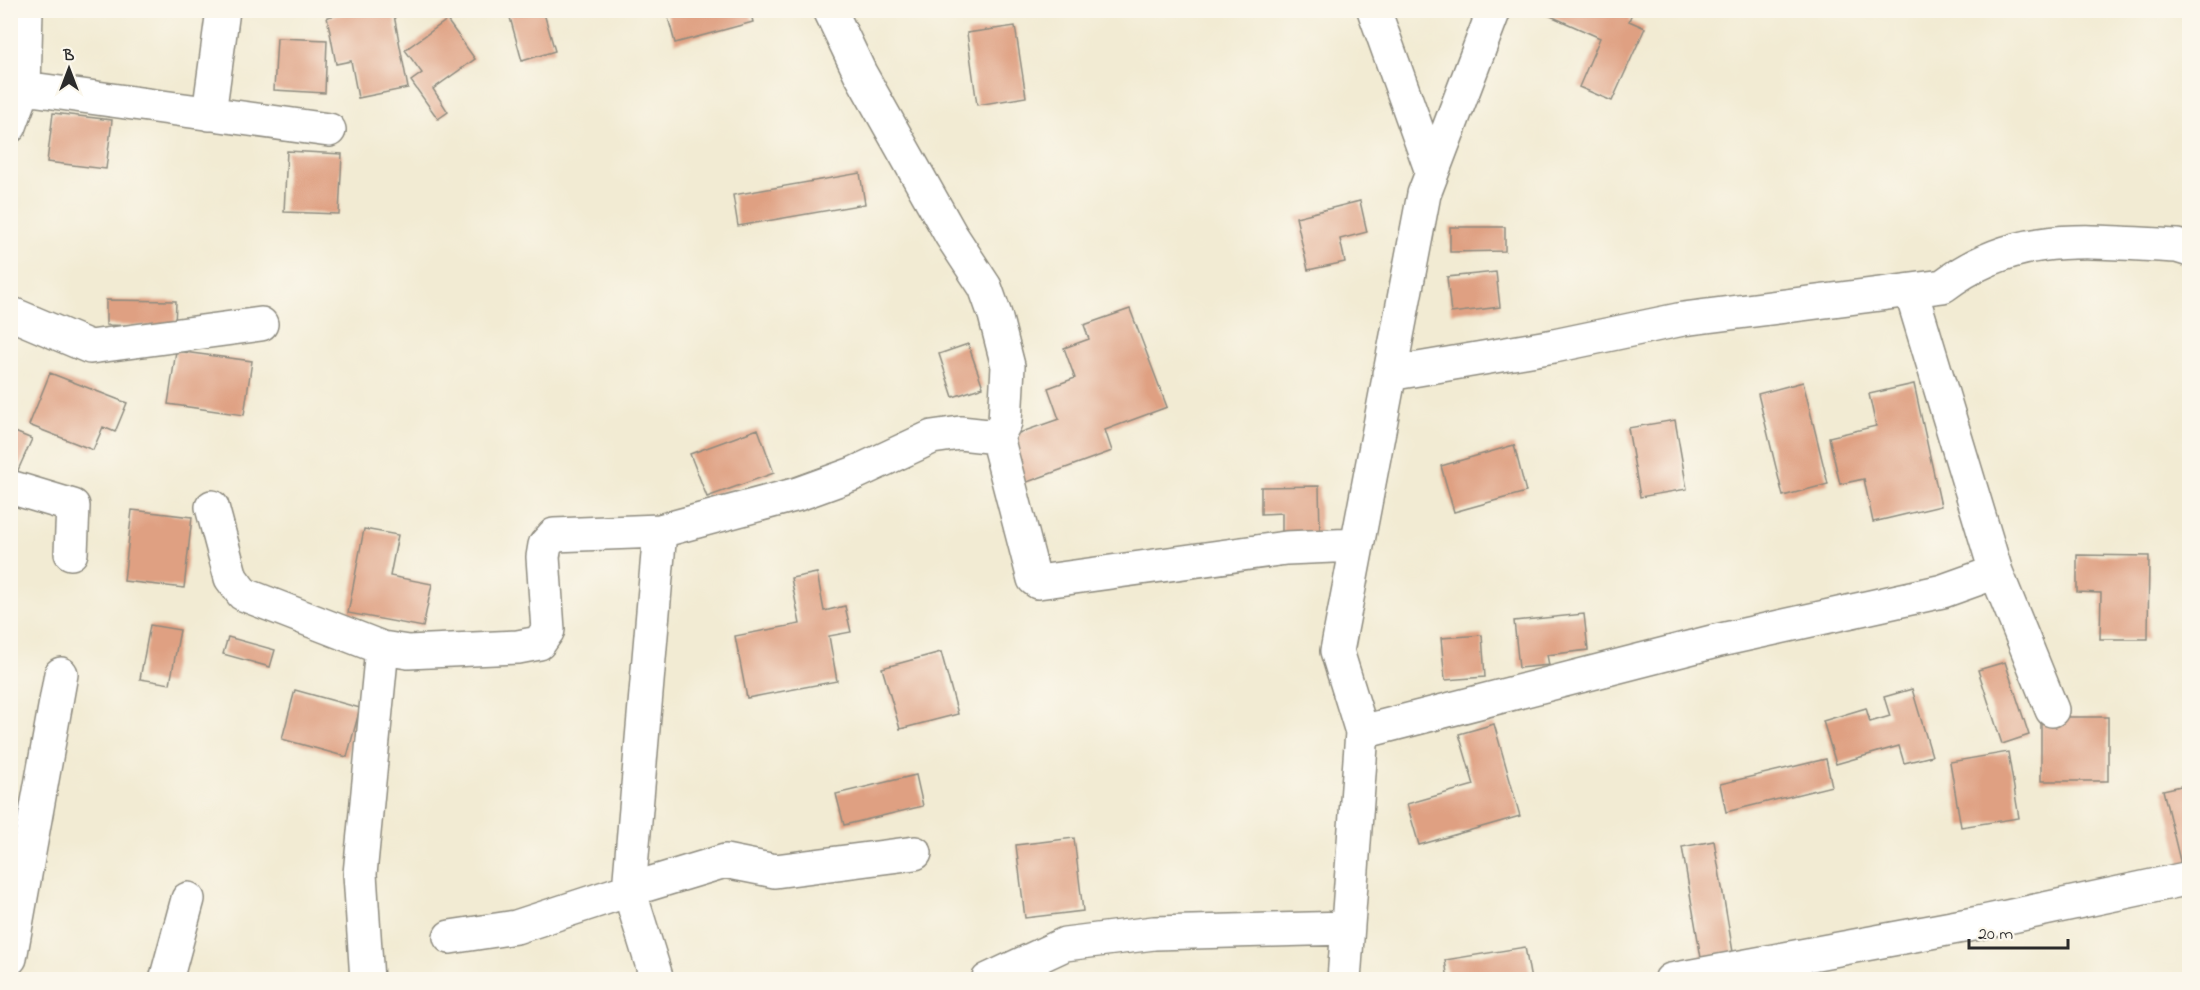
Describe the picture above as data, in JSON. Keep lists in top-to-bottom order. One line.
{"scale_bar":"20 m","north":"top"}
